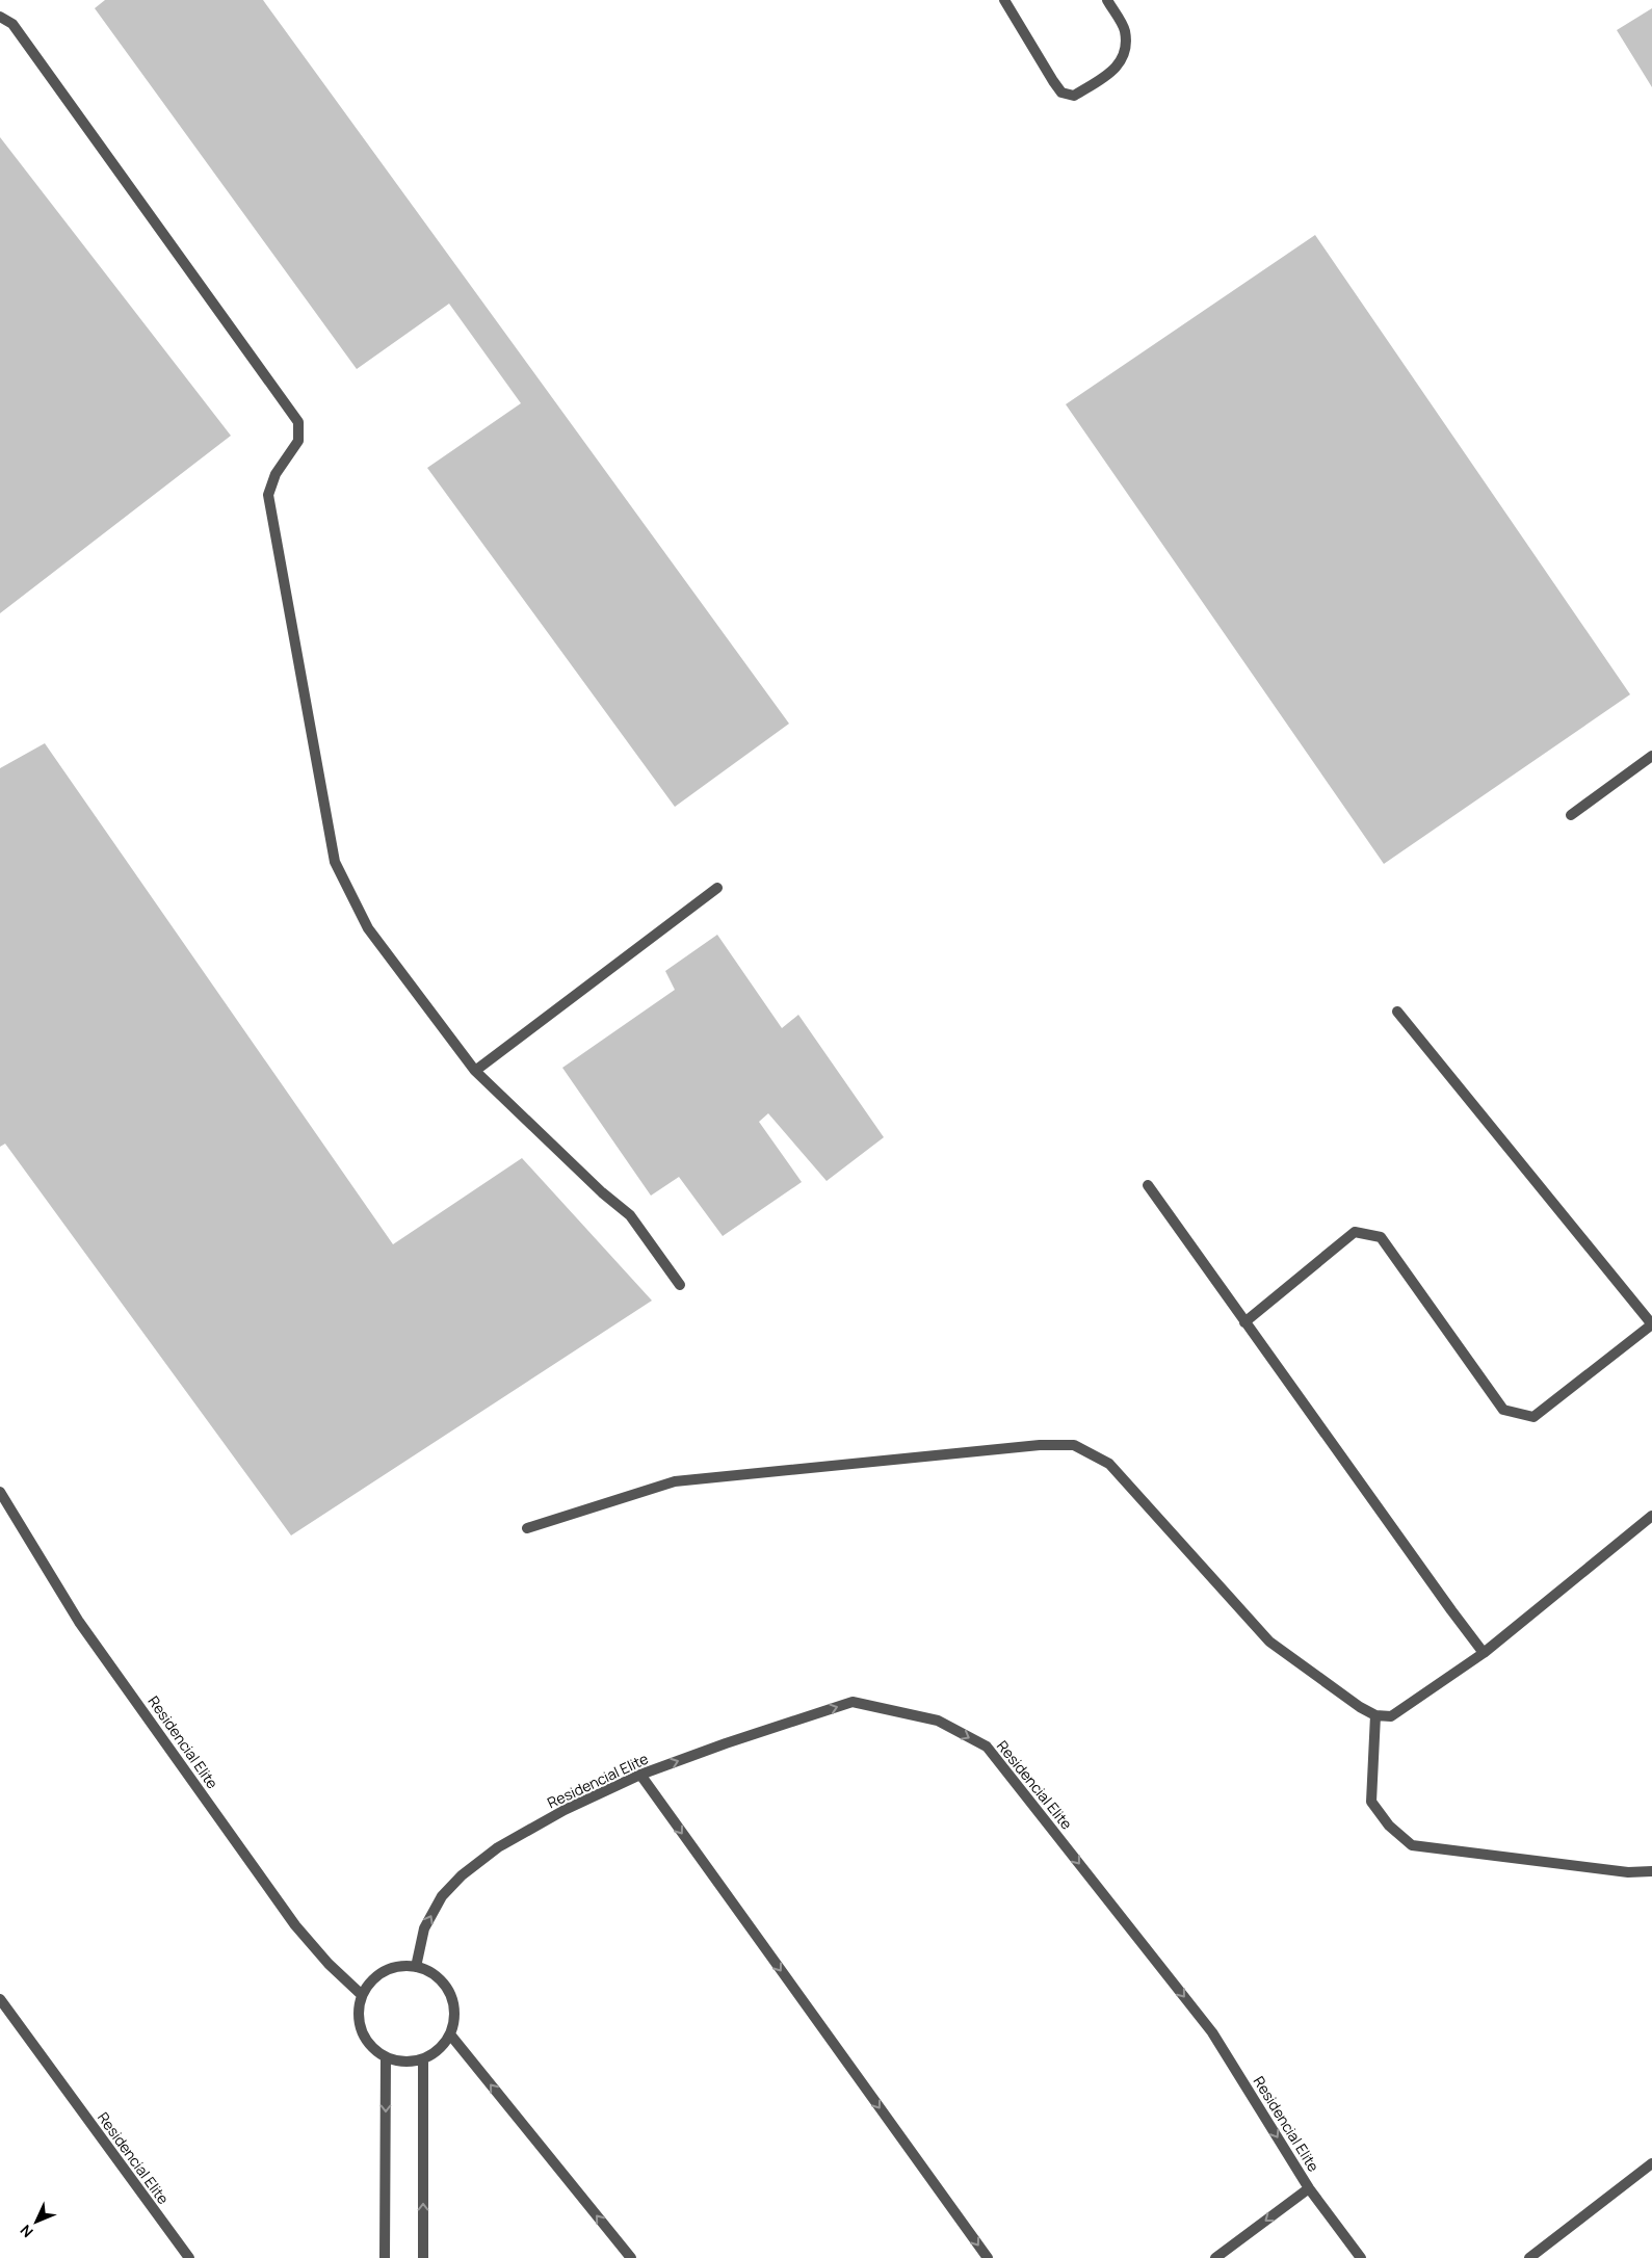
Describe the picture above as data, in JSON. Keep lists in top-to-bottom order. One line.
{"streets":{"street":["Residencial Elite"]},"north":"bottom left"}
